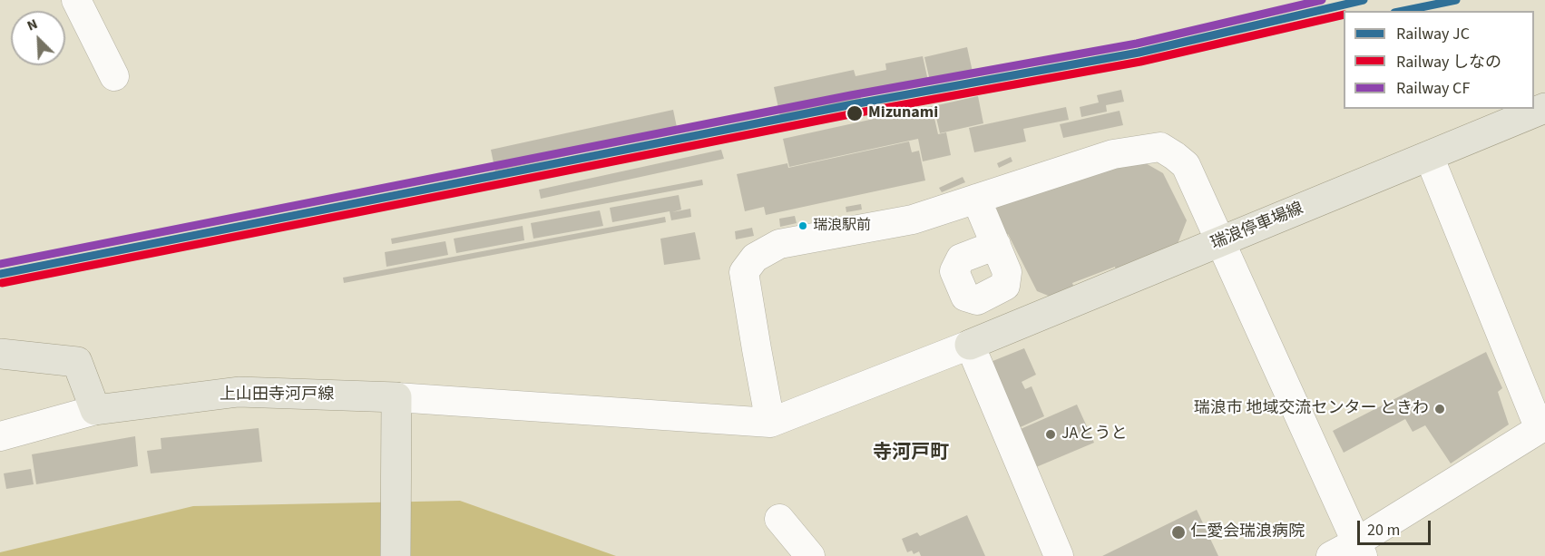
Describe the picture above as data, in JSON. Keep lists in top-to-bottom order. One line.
{"streets":{"main road":["瑞浪停車場線","上山田寺河戸線"]},"districts":["寺河戸町"],"places":["Mizunami","瑞浪駅前","瑞浪市 地域交流センター ときわ","JAとうと","仁愛会瑞浪病院"],"lines":["rail line JC","rail line CF","rail line しなの"],"legend":["Railway JC","Railway しなの","Railway CF"],"scale_bar":"20 m","north":"top left"}
